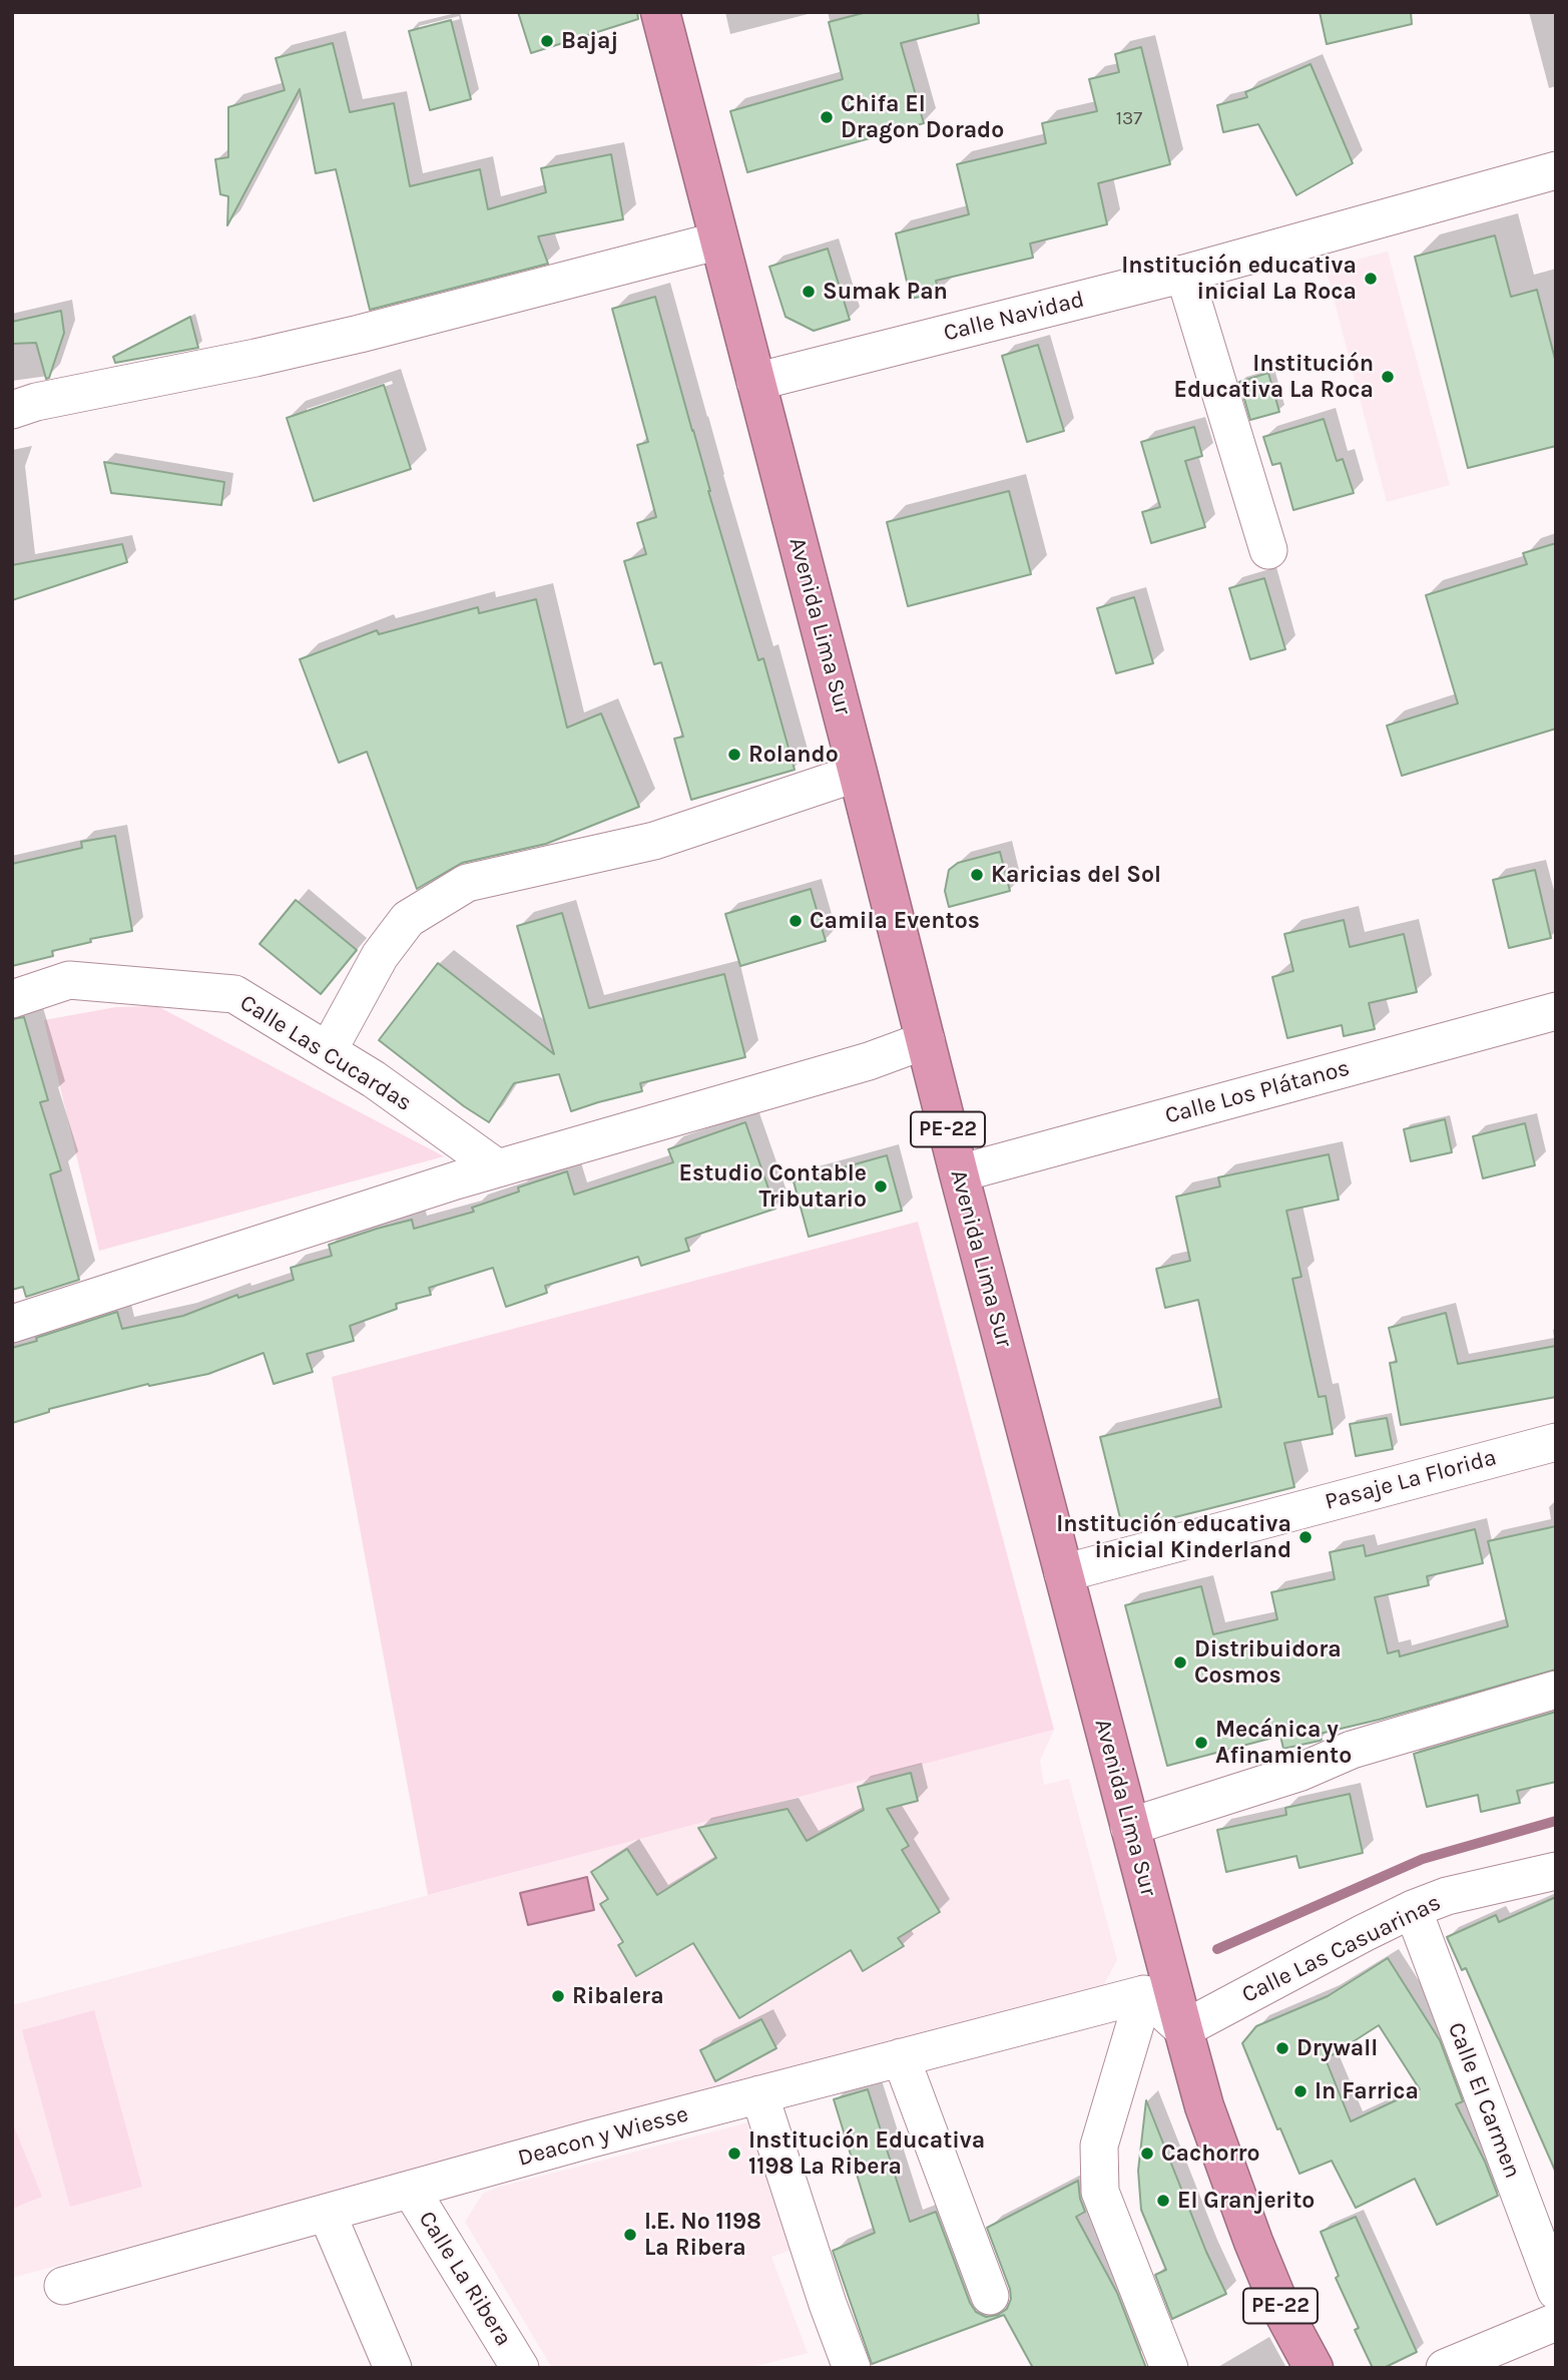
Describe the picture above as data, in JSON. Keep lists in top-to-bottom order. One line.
{"streets":{"highway":["Avenida Lima Sur","PE-22"],"street":["Calle Navidad","Calle Las Cucardas","Calle Los Plátanos","Pasaje La Florida","Calle Las Casuarinas","Calle El Carmen","Deacon y Wiesse","Calle La Ribera"]},"crossings":[["Calle Navidad","Avenida Lima Sur"],["Avenida Lima Sur","Calle Los Plátanos"],["Avenida Lima Sur","Pasaje La Florida"],["Avenida Lima Sur","Calle Las Casuarinas"],["Calle Las Casuarinas","Calle El Carmen"],["Deacon y Wiesse","Calle La Ribera"]],"places":["Bajaj","Chifa El Dragon Dorado","Institución educativa inicial La Roca","Sumak Pan","Institución Educativa La Roca","Rolando","Karicias del Sol","Camila Eventos","Estudio Contable Tributario","Institución educativa inicial Kinderland","Distribuidora Cosmos","Mecánica y Afinamiento","Ribalera","Drywall","In Farrica","Institución Educativa 1198 La Ribera","Cachorro","El Granjerito","I.E. Nº 1198 La Ribera"],"house_numbers":["137"]}
